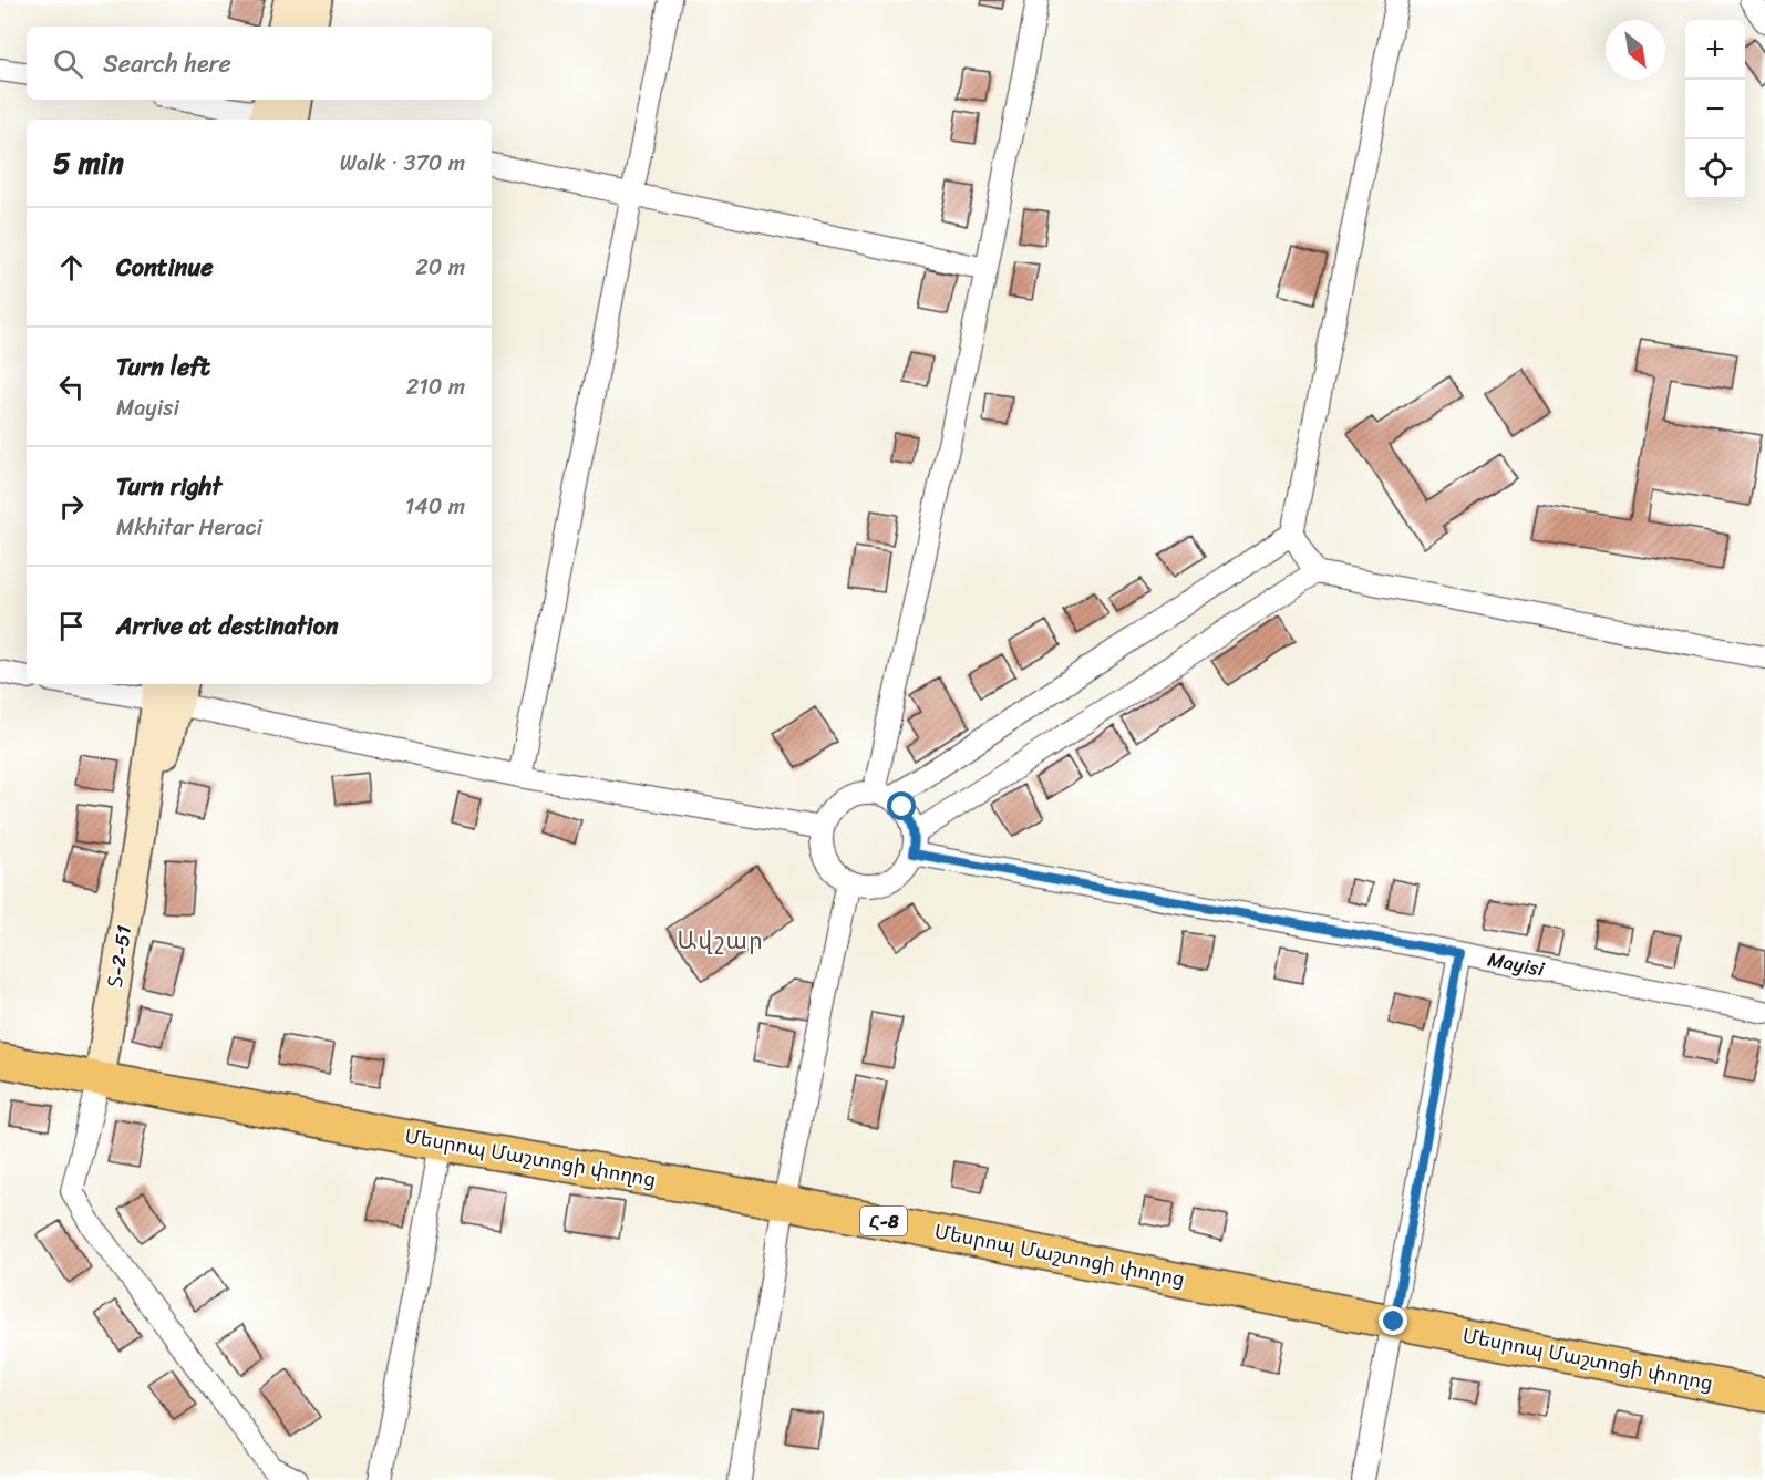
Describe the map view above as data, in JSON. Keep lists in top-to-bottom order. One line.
{"streets":{"main road":["Մեսրոպ Մաշտոցի փողոց","Հ-8"],"street":["Տ-2-51","Mayisi"]},"crossings":[["Տ-2-51","Մեսրոպ Մաշտոցի փողոց"]],"districts":["Ավշար"],"north":"bottom right","page":{"map_buttons":["+","−"],"search":"Search here","heading":["5 min","Walk · 370 m"],"list":[["Continue","20 m"],["Turn left","Mayisi","210 m"],["Turn right","Mkhitar Heraci","140 m"],"Arrive at destination"]}}
